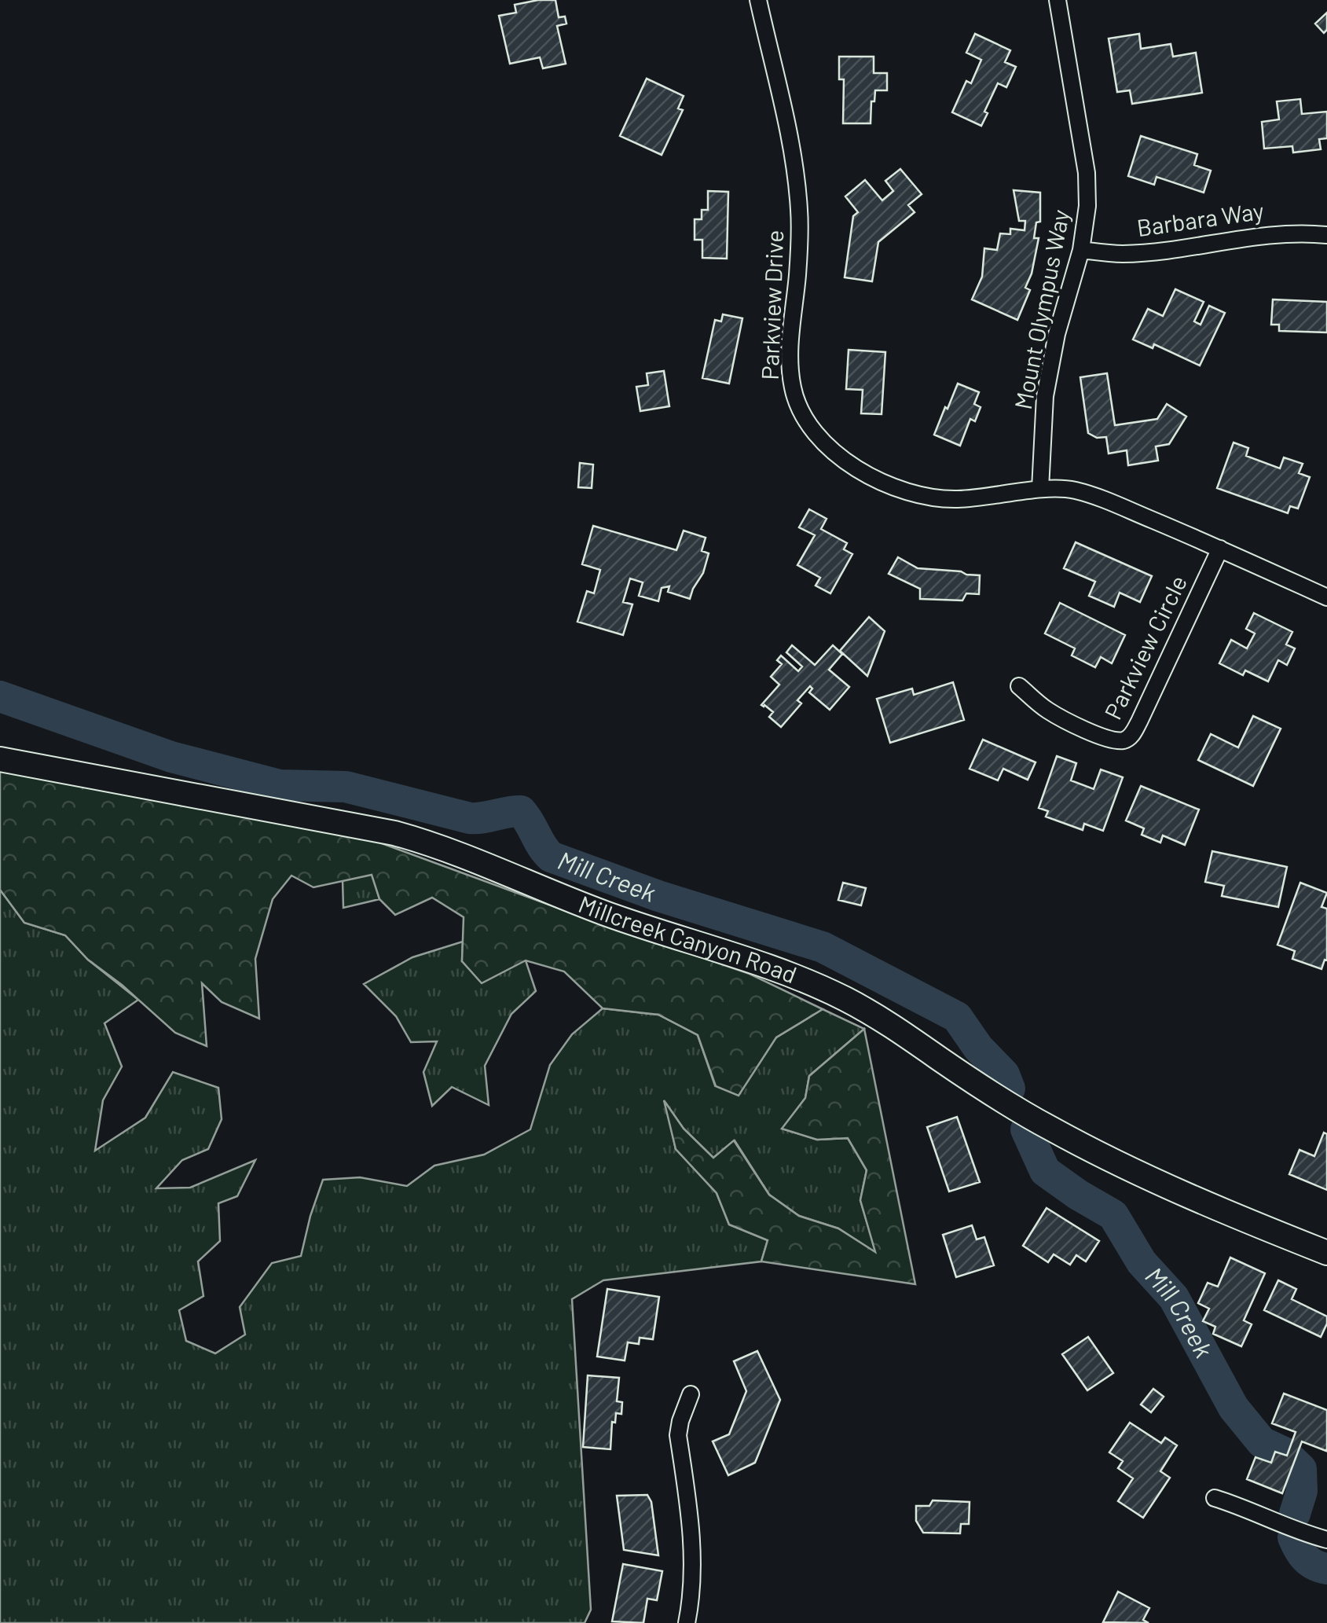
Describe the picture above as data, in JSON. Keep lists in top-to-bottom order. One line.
{"streets":{"street":["Barbara Way","Parkview Drive","Mount Olympus Way","Parkview Circle","Millcreek Canyon Road"]},"crossings":[["Barbara Way","Mount Olympus Way"],["Parkview Drive","Mount Olympus Way"],["Parkview Drive","Parkview Circle"]],"water":["Mill Creek"]}
